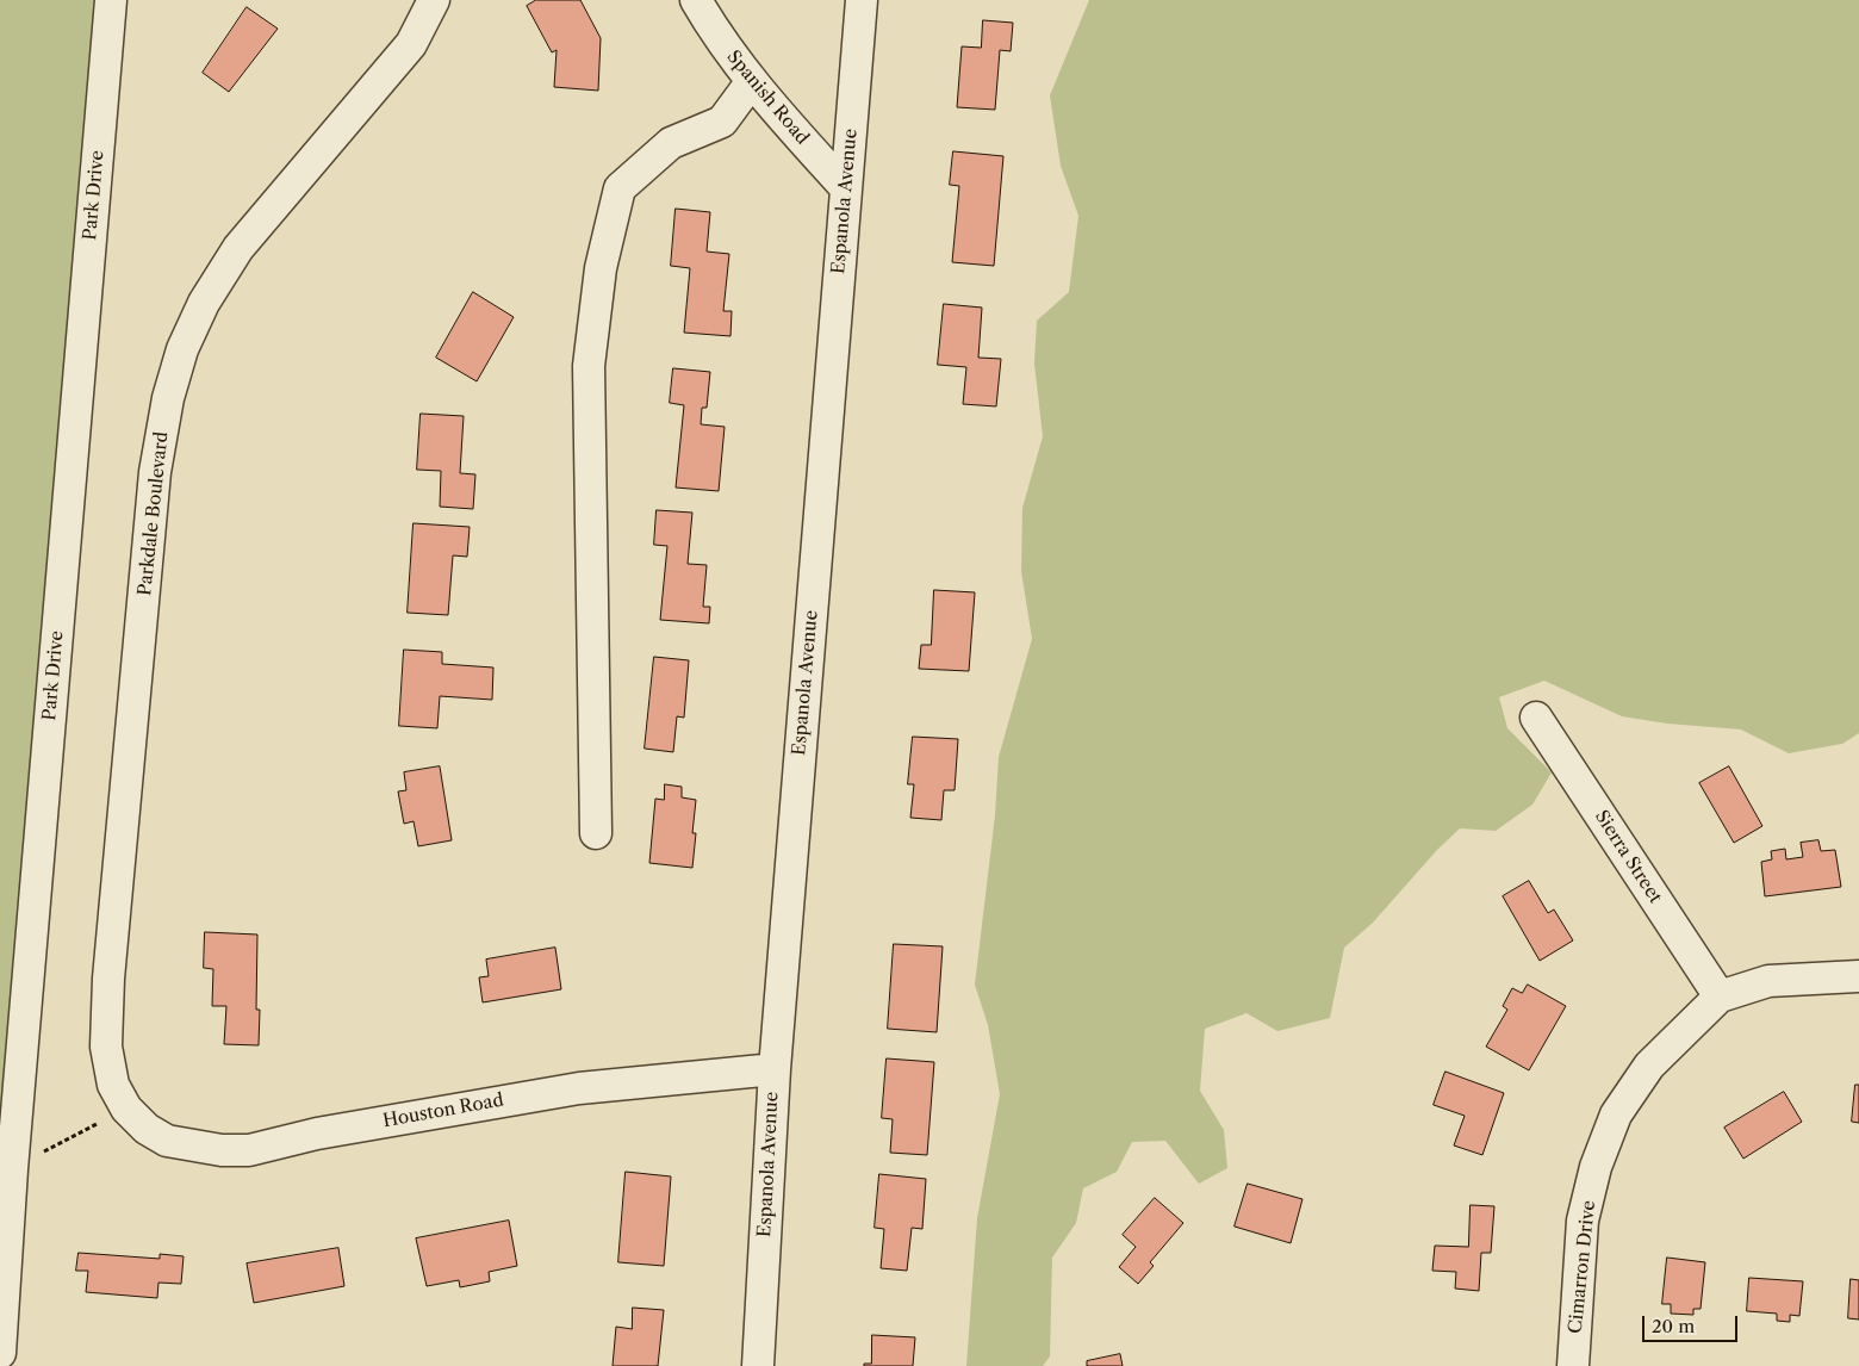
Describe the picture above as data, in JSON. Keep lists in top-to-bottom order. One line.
{"streets":{"street":["Spanish Road","Park Drive","Espanola Avenue","Parkdale Boulevard","Sierra Street","Houston Road","Cimarron Drive"]},"crossings":[["Spanish Road","Espanola Avenue"],["Espanola Avenue","Houston Road"],["Parkdale Boulevard","Houston Road"],["Sierra Street","Cimarron Drive"]],"scale_bar":"20 m"}
